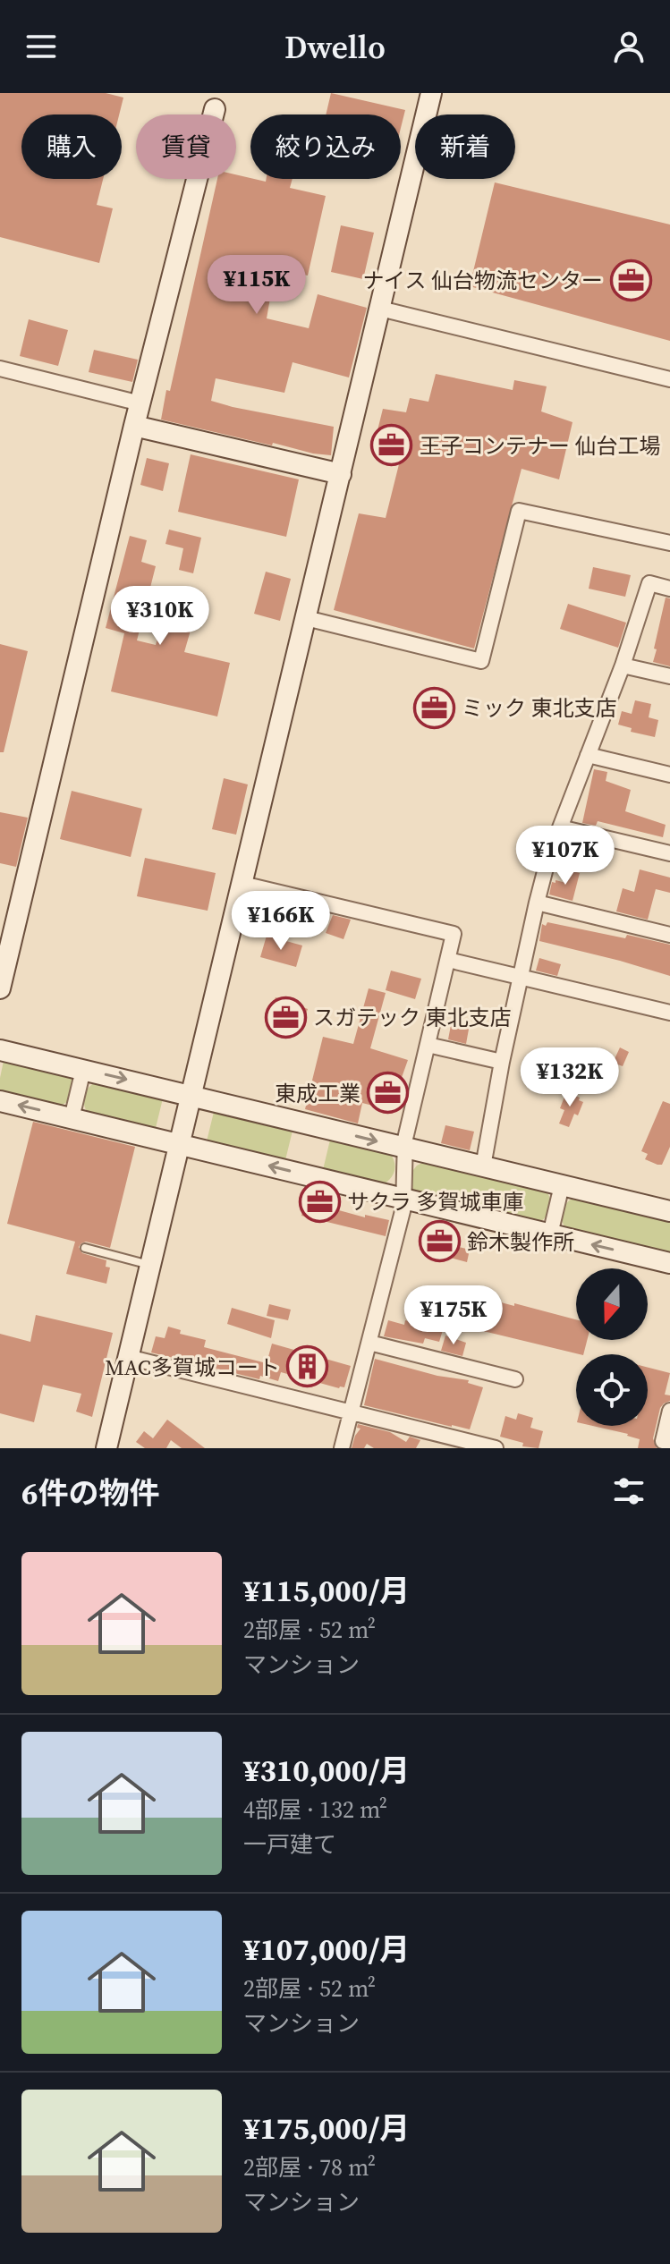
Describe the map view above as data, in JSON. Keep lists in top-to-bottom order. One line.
{"places":{"office":["ナイス 仙台物流センター","王子コンテナー 仙台工場","ミック 東北支店","スガテック 東北支店","東成工業","サクラ 多賀城車庫","鈴木製作所"],"building":["MAC多賀城コート"]},"north":"bottom","page":{"header":"Dwello","chip":["購入","賃貸","絞り込み","新着"],"price":["¥115K","¥310K","¥107K","¥166K","¥132K","¥175K"],"heading":"6件の物件","list":[{"name":"¥115,000/月","note":"2部屋 · 52 m² · マンション"},{"name":"¥310,000/月","note":"4部屋 · 132 m² · 一戸建て"},{"name":"¥107,000/月","note":"2部屋 · 52 m² · マンション"},{"name":"¥175,000/月","note":"2部屋 · 78 m² · マンション"}]}}
